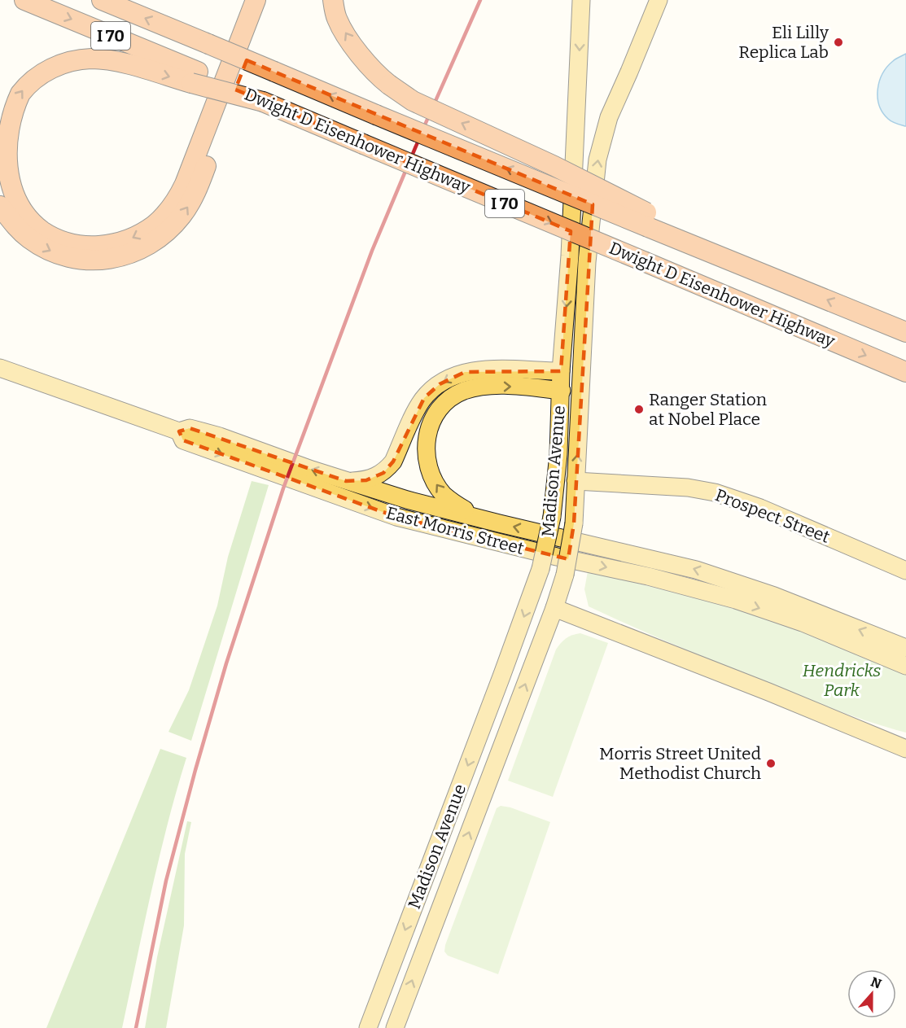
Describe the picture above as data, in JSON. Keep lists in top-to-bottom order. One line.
{"streets":{"highway":["I 70","Dwight D Eisenhower Highway"],"main road":["Madison Avenue","Prospect Street","East Morris Street"]},"crossings":[["I 70","Dwight D Eisenhower Highway"],["Madison Avenue","Prospect Street"]],"parks":["Hendricks Park"],"places":["Eli Lilly Replica Lab","Ranger Station at Nobel Place","Morris Street United Methodist Church"],"north":"top"}
